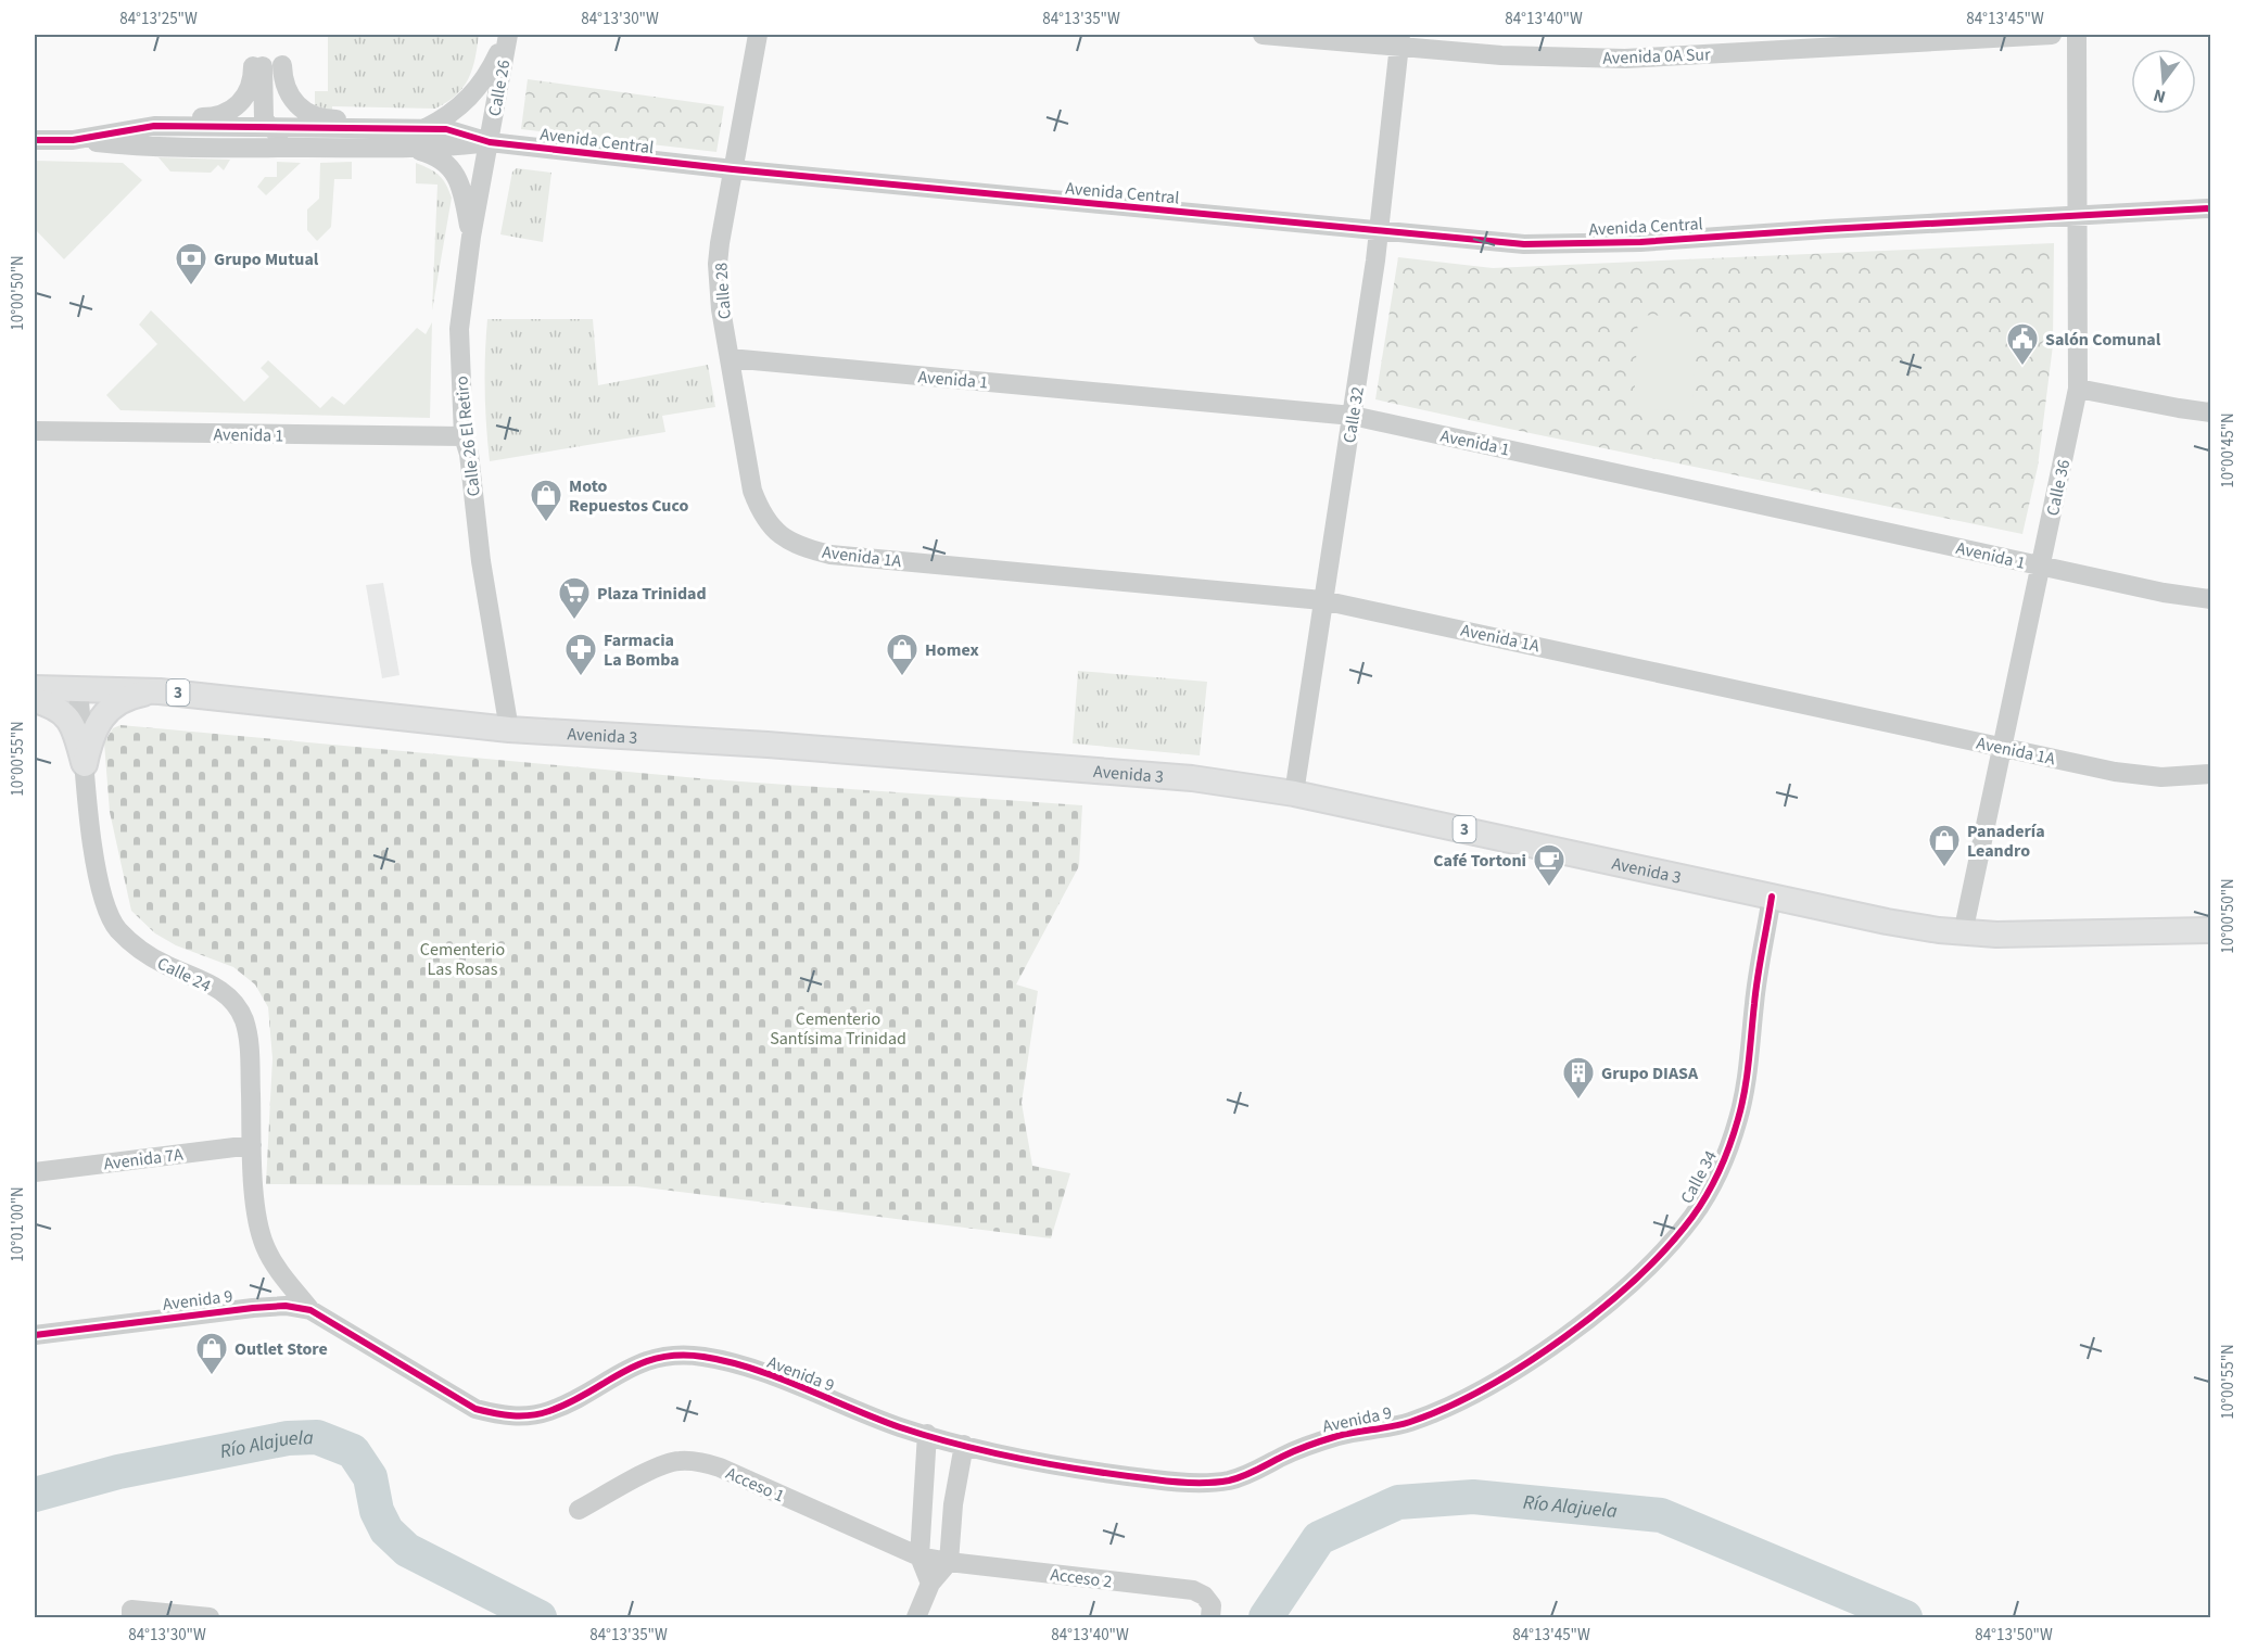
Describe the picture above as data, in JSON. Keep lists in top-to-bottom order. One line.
{"streets":{"main road":["3","Avenida 3"],"street":["Avenida 0A Sur","Calle 26","Avenida Central","Calle 28","Avenida 1","Calle 32","Calle 26 El Retiro","Calle 36","Avenida 1A","Calle 24","Avenida 7A","Calle 34","Avenida 9","Acceso 1","Acceso 2"]},"crossings":[["Avenida 0A Sur","Calle 32"],["Calle 26","Avenida Central"],["Calle 26","Calle 26 El Retiro"],["Avenida Central","Calle 28"],["Avenida Central","Calle 32"],["Avenida Central","Calle 26 El Retiro"],["Avenida Central","Calle 36"],["Calle 28","Avenida 1"],["Calle 28","Avenida 1A"],["Avenida 1","Calle 32"],["Avenida 1","Calle 26 El Retiro"],["Avenida 1","Calle 36"],["Calle 32","Avenida 1A"],["Calle 32","Avenida 3"],["Calle 26 El Retiro","Avenida 3"],["Calle 36","Avenida 1A"],["Calle 36","Avenida 3"],["Avenida 3","Calle 24"],["Avenida 3","Calle 34"],["Calle 24","Avenida 7A"],["Calle 24","Avenida 9"],["Calle 34","Avenida 9"],["Acceso 1","Acceso 2"]],"water":["Río Alajuela"],"parks":["Cementerio Las Rosas","Cementerio Santísima Trinidad"],"places":{"bank":["Grupo Mutual"],"public building":["Salón Comunal"],"shop":["Moto Repuestos Cuco","Homex","Panadería Leandro","Outlet Store"],"supermarket":["Plaza Trinidad"],"pharmacy":["Farmacia La Bomba"],"cafe":["Café Tortoni"],"building":["Grupo DIASA"]},"north":"bottom","coordinates":["84°13'25\"W","84°13'30\"W","84°13'35\"W","84°13'40\"W","84°13'45\"W","10°00'50\"N","10°00'45\"N","10°00'55\"N","10°01'00\"N","84°13'50\"W"]}
